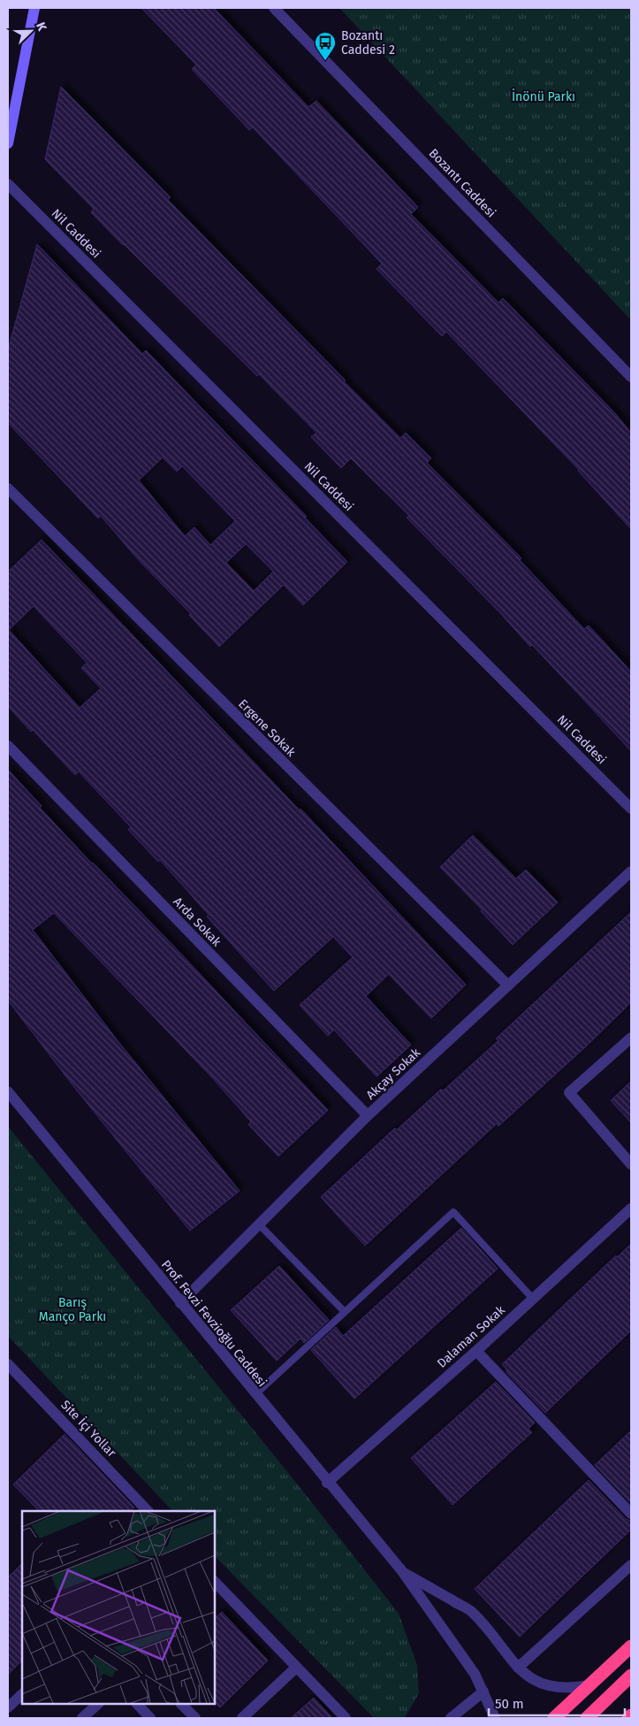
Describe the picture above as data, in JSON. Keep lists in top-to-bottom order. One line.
{"streets":{"street":["Bozantı Caddesi","Nil Caddesi","Ergene Sokak","Arda Sokak","Akçay Sokak","Prof. Fevzi Fevzioğlu Caddesi","Dalaman Sokak","Site İçi Yollar"]},"crossings":[["Ergene Sokak","Akçay Sokak"],["Arda Sokak","Akçay Sokak"],["Akçay Sokak","Prof. Fevzi Fevzioğlu Caddesi"],["Prof. Fevzi Fevzioğlu Caddesi","Dalaman Sokak"]],"parks":["İnönü Parkı","Barış Manço Parkı"],"places":{"bus stop":["Bozantı Caddesi 2"]},"scale_bar":"50 m","north":"top right"}
